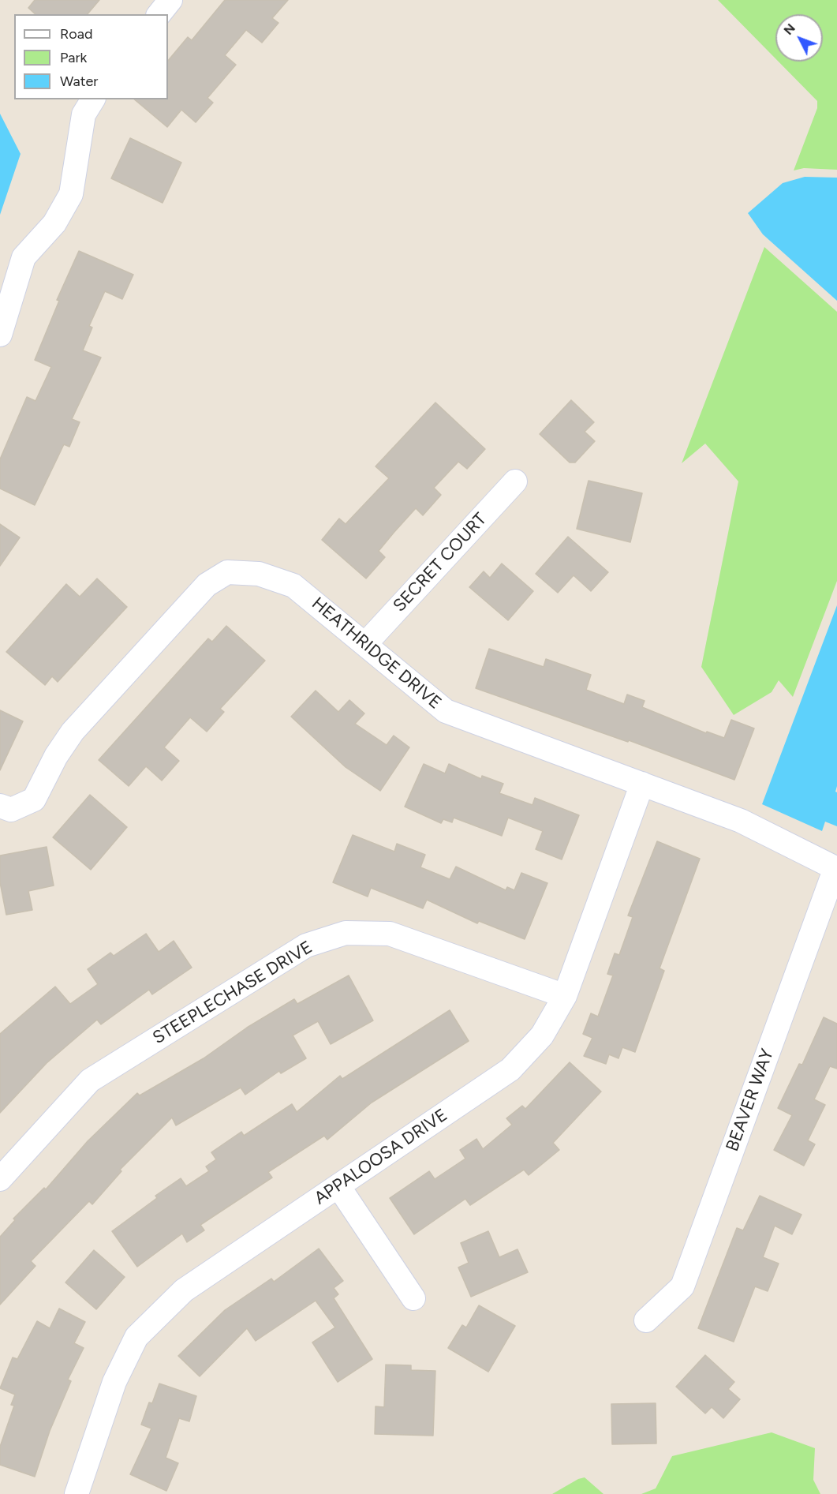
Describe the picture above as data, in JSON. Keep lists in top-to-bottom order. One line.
{"streets":{"street":["SECRET COURT","HEATHRIDGE DRIVE","STEEPLECHASE DRIVE","BEAVER WAY","APPALOOSA DRIVE"]},"crossings":[["SECRET COURT","HEATHRIDGE DRIVE"],["HEATHRIDGE DRIVE","BEAVER WAY"],["HEATHRIDGE DRIVE","APPALOOSA DRIVE"],["STEEPLECHASE DRIVE","APPALOOSA DRIVE"]],"legend":["Road","Park","Water"],"north":"top left"}
